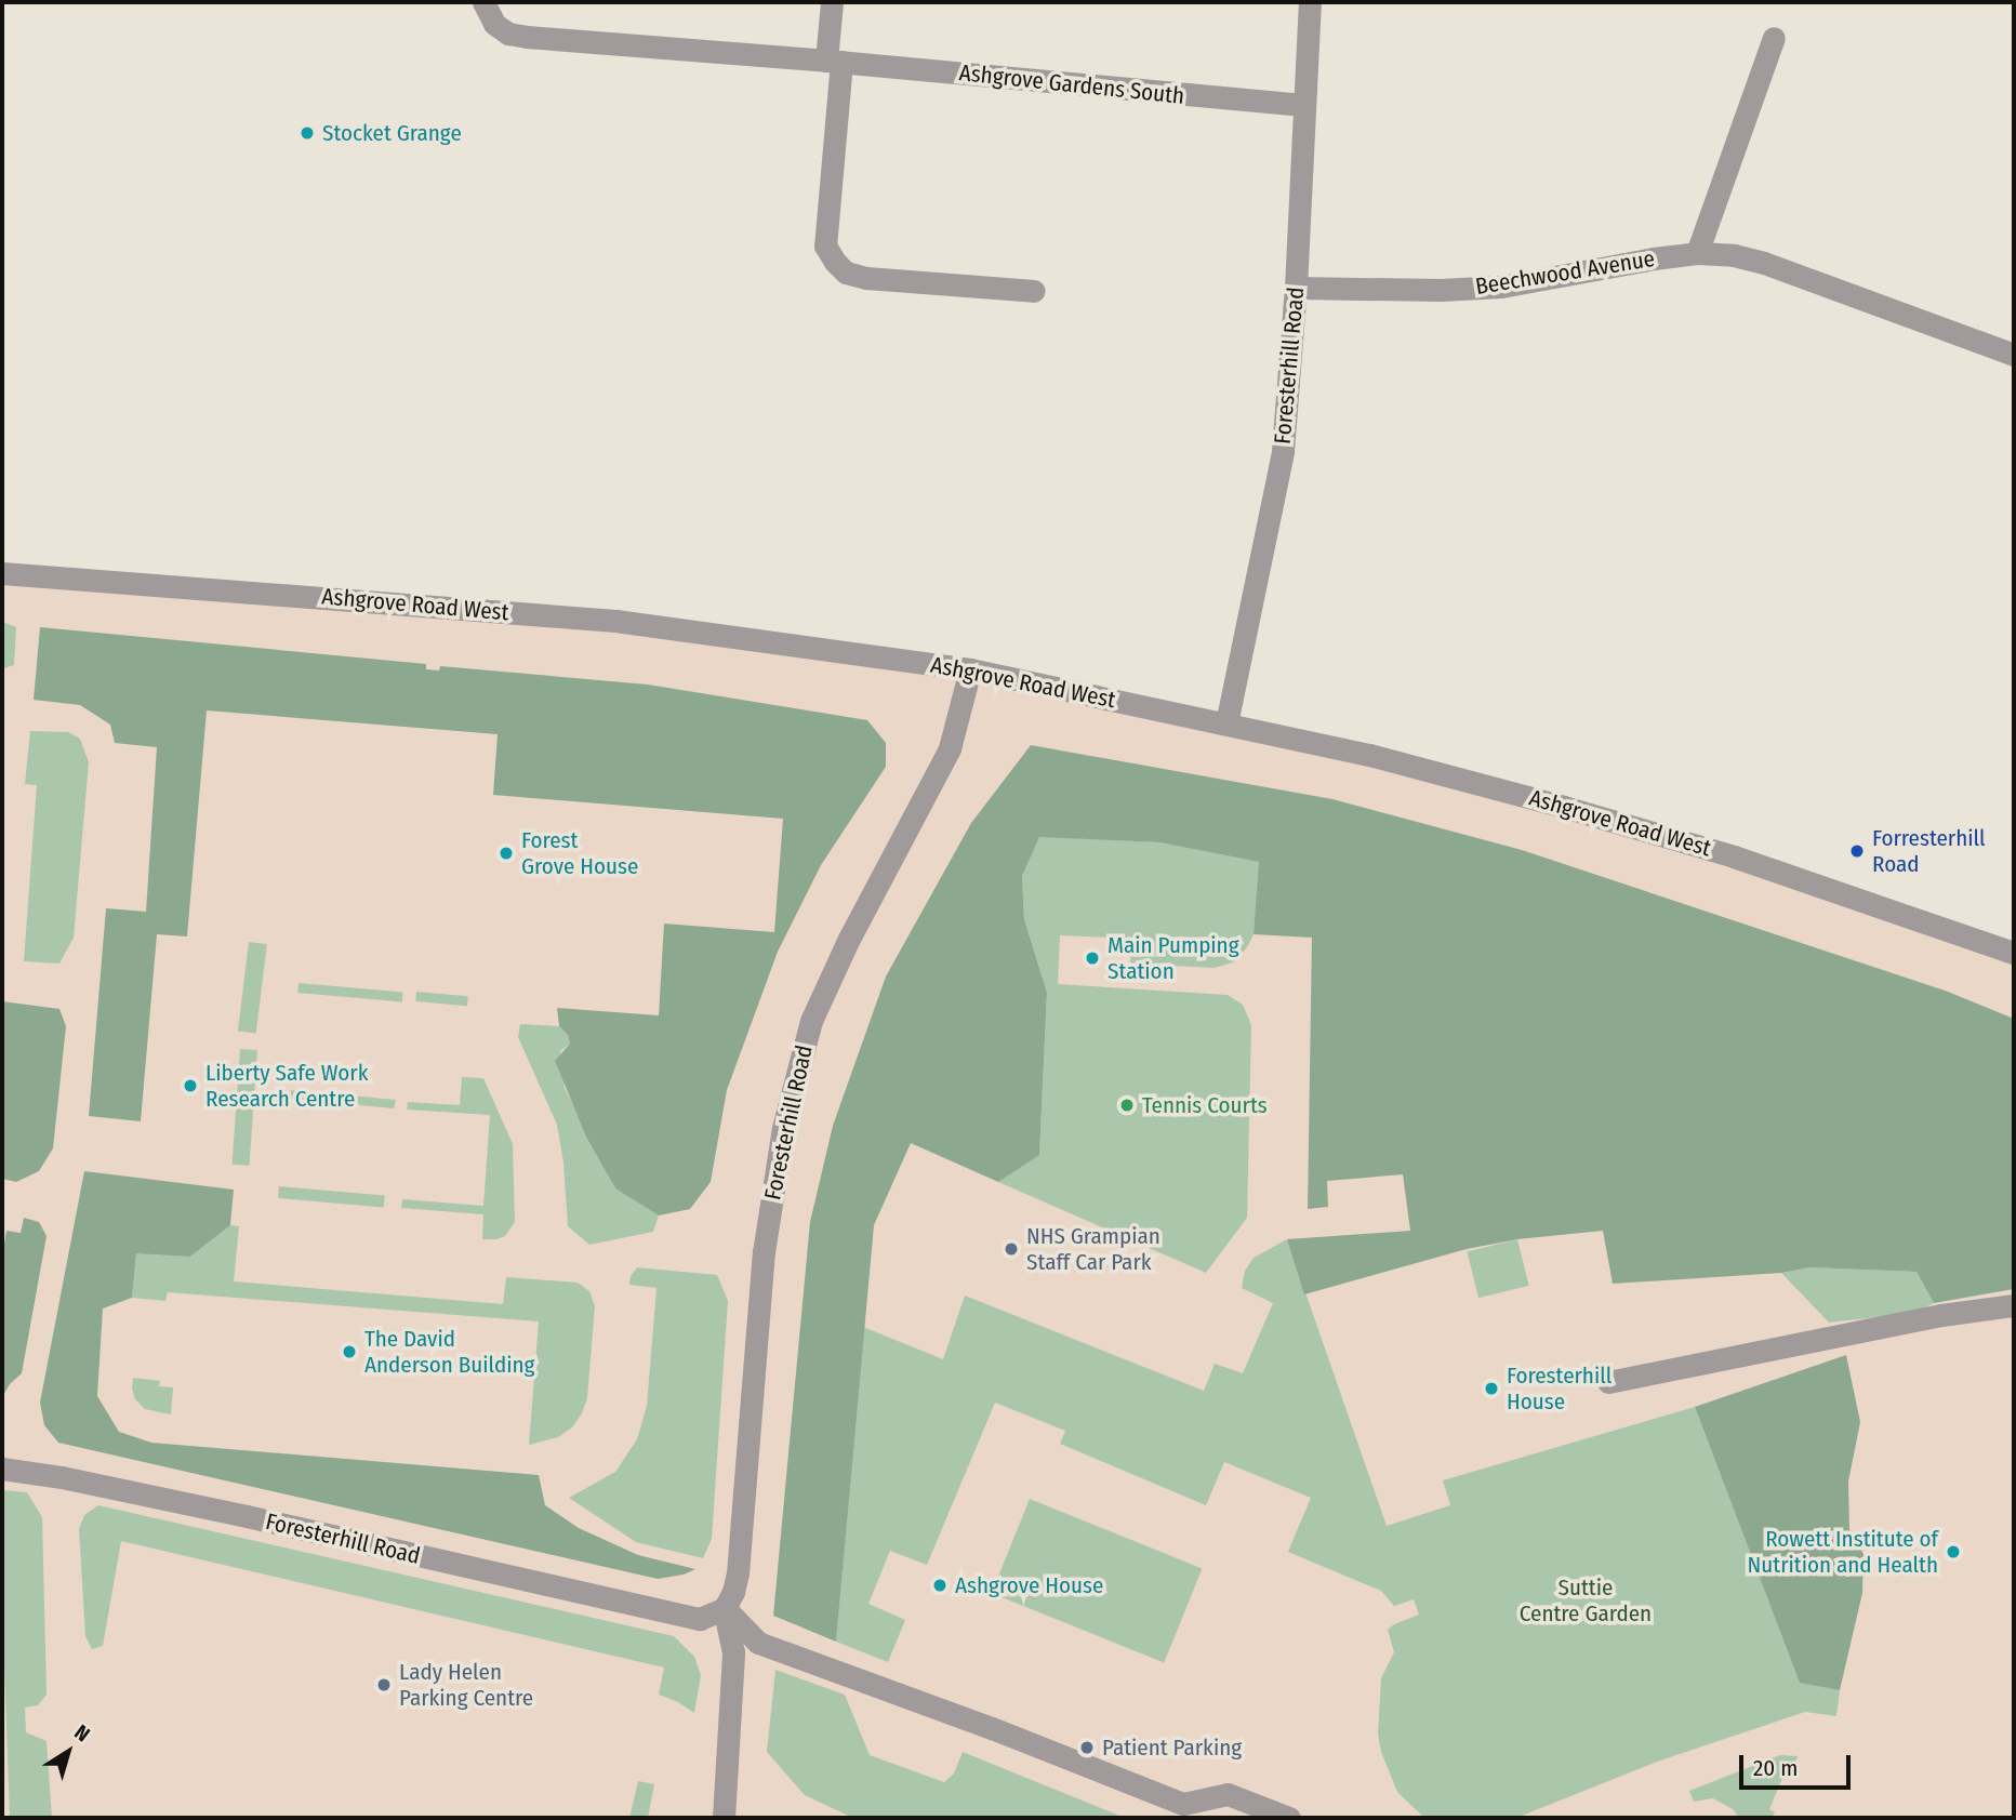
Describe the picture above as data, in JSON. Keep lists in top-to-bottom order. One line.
{"streets":{"street":["Ashgrove Gardens South","Beechwood Avenue","Foresterhill Road","Ashgrove Road West"]},"crossings":[["Ashgrove Gardens South","Foresterhill Road"],["Beechwood Avenue","Foresterhill Road"],["Foresterhill Road","Ashgrove Road West"]],"parks":["Suttie Centre Garden"],"places":["Stocket Grange","Forresterhill Road","Forest Grove House","Main Pumping Station","Liberty Safe Work Research Centre","Tennis Courts","NHS Grampian Staff Car Park","The David Anderson Building","Foresterhill House","Rowett Institute of Nutrition and Health","Ashgrove House","Lady Helen Parking Centre","Patient Parking"],"scale_bar":"20 m","north":"top right"}
